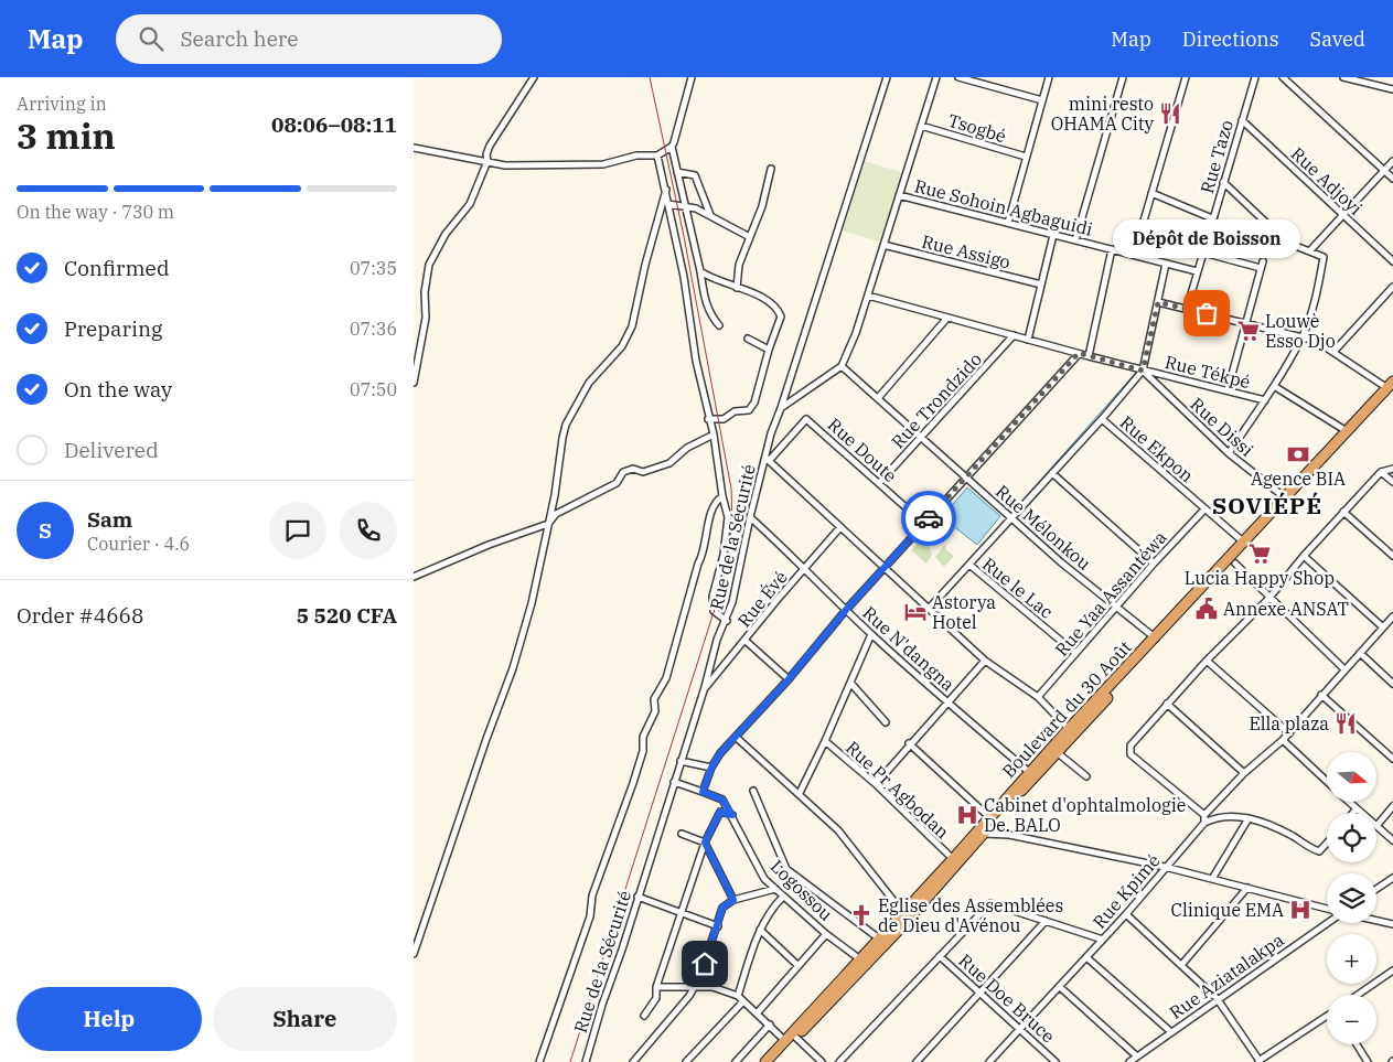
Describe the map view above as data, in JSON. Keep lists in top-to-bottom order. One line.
{"streets":{"highway":["Boulevard du 30 Août"],"street":["Tsogbé","Rue Tazo","Rue Adjoyi","Rue Sohoin Agbaguidi","Rue Assigo","Rue Tékpé","Rue Trondzido","Rue Dissi","Rue Ekpon","Rue Doute","Rue Mélonkou","Rue de la Sécurité","Rue le Lac","Rue Yaa Assantéwa","Rue Évé","Rue N'dangna","Rue Pr Agbodan","Logossou","Rue Kpimé","Rue Aziatalakpa","Rue Doe Bruce"]},"crossings":[["Rue Tazo","Rue Adjoyi"],["Rue Tazo","Rue Sohoin Agbaguidi"],["Rue Tékpé","Rue Trondzido"],["Rue Tékpé","Rue Dissi"],["Rue Trondzido","Rue Doute"],["Rue Trondzido","Rue Mélonkou"],["Rue Dissi","Boulevard du 30 Août"],["Rue Ekpon","Rue Yaa Assantéwa"],["Rue Ekpon","Boulevard du 30 Août"],["Rue Doute","Rue de la Sécurité"],["Rue Mélonkou","Rue Yaa Assantéwa"],["Rue Mélonkou","Boulevard du 30 Août"],["Rue de la Sécurité","Rue Évé"],["Rue de la Sécurité","Rue N'dangna"],["Rue le Lac","Rue Yaa Assantéwa"],["Rue Évé","Rue N'dangna"],["Rue N'dangna","Boulevard du 30 Août"],["Boulevard du 30 Août","Rue Pr Agbodan"],["Boulevard du 30 Août","Logossou"],["Rue Kpimé","Rue Doe Bruce"]],"districts":["SOVIÉPÉ"],"places":{"restaurant":["mini resto OHAMA City","Ella plaza"],"other":["Dépôt de Boisson"],"supermarket":["Louwè Esso Djo","Lucia Happy Shop"],"bank":["Agence BIA"],"public building":["Annexe ANSAT"],"hotel":["Astorya Hotel"],"hospital":["Cabinet d'ophtalmologie De. BALO","Clinique EMA"],"church":["Eglise des Assemblées de Dieu d'Avénou"]},"north":"right","page":{"header":"Map","search":"Search here","nav":["Map","Directions","Saved"],"heading":["3 min","Arriving in","08:06–08:11"],"panel":["Sam","Courier · 4.6","Order #4668","5 520 CFA"],"bar":"On the way · 730 m","bubble":"Dépôt de Boisson","list":[["Confirmed","07:35"],["Preparing","07:36"],["On the way","07:50"],"Delivered"],"round":"S","map_buttons":["+","−"],"buttons":["Help","Share"]}}
